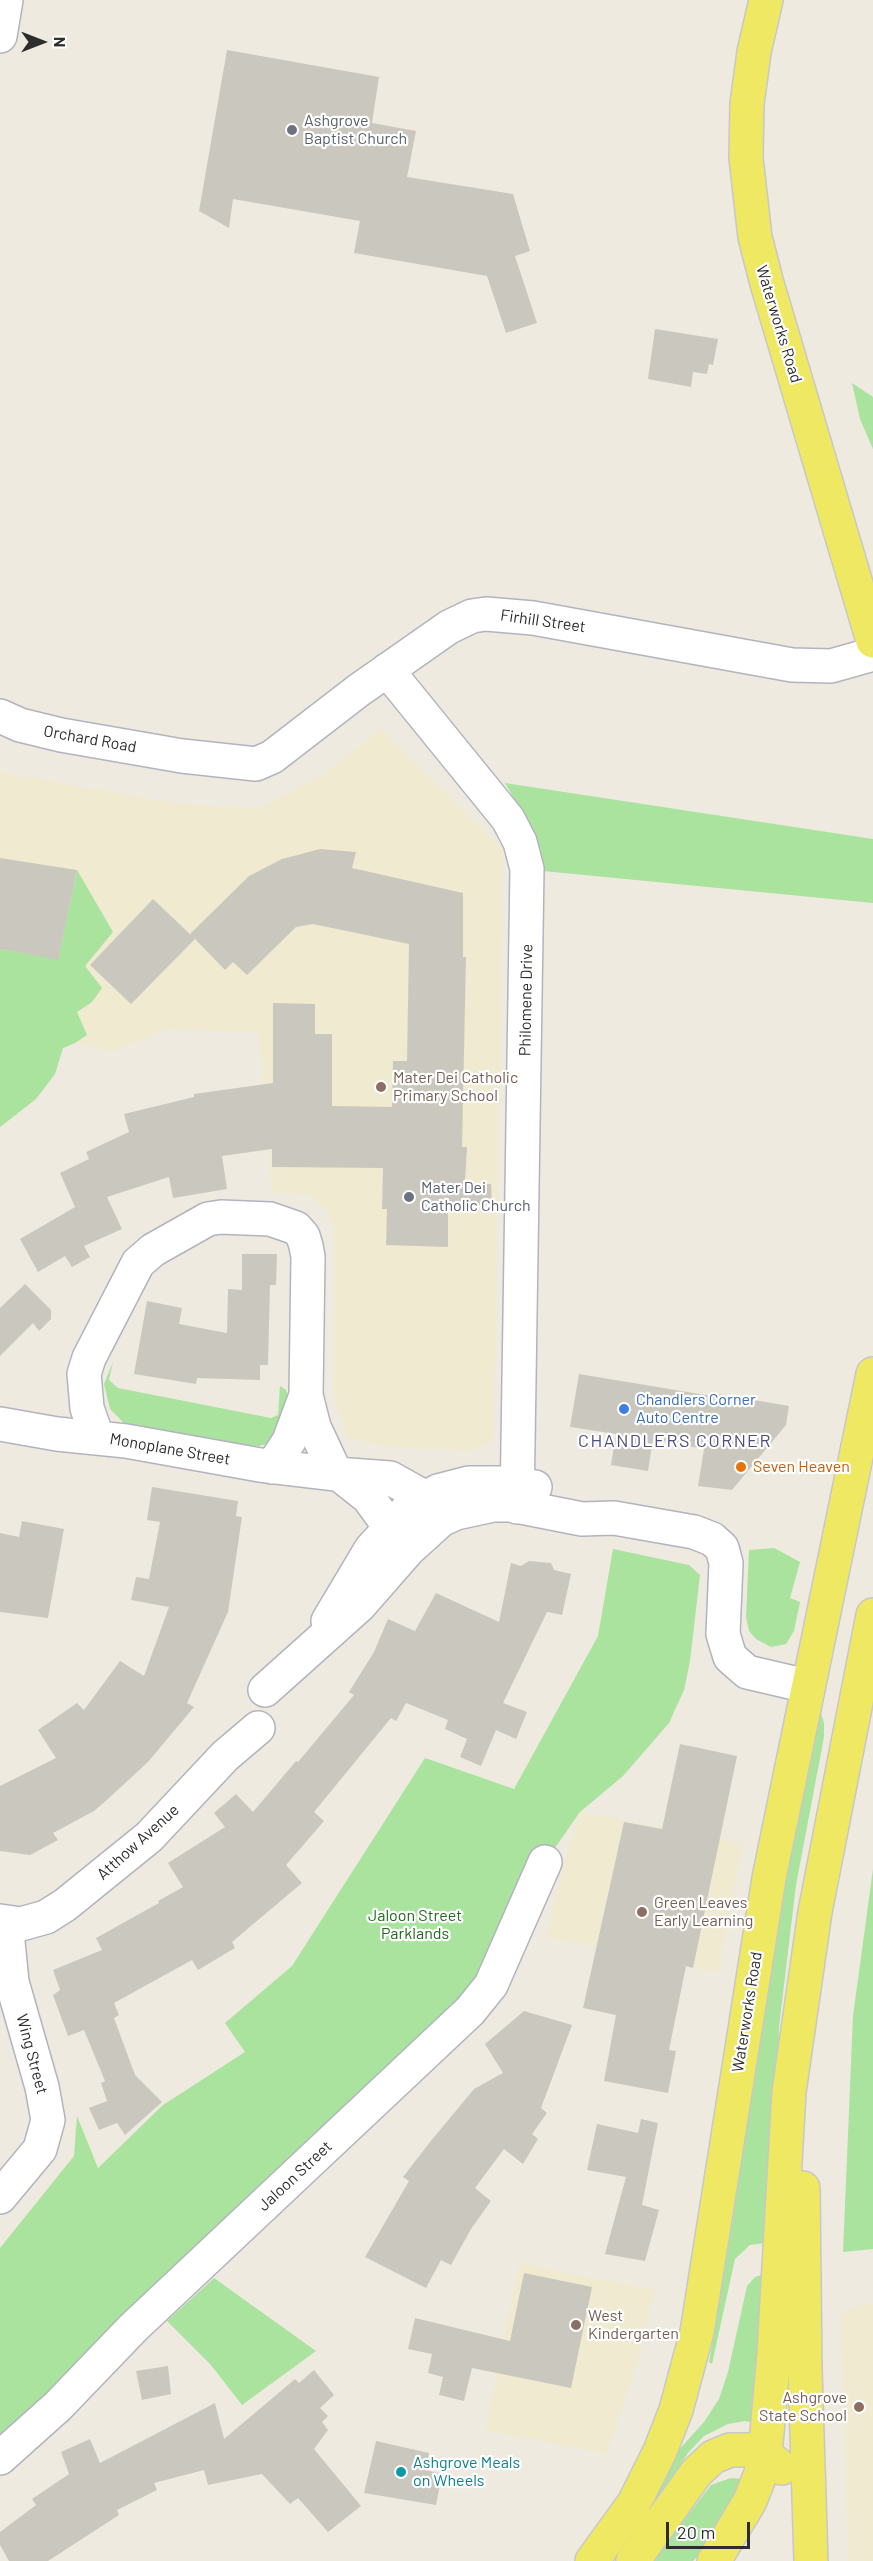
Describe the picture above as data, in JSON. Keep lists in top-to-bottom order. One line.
{"streets":{"main road":["Waterworks Road"],"street":["Firhill Street","Orchard Road","Philomene Drive","Monoplane Street","Atthow Avenue","Wing Street","Jaloon Street"]},"crossings":[["Firhill Street","Orchard Road"],["Firhill Street","Philomene Drive"],["Atthow Avenue","Wing Street"]],"districts":["CHANDLERS CORNER"],"parks":["Jaloon Street Parklands"],"places":["Ashgrove Baptist Church","Mater Dei Catholic Primary School","Mater Dei Catholic Church","Chandlers Corner Auto Centre","Seven Heaven","Green Leaves Early Learning","West Kindergarten","Ashgrove State School","Ashgrove Meals on Wheels"],"scale_bar":"20 m","north":"right"}
